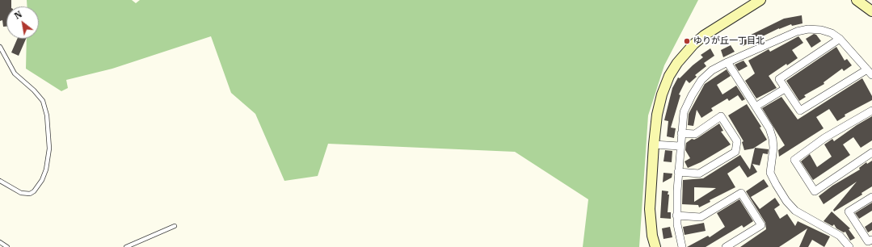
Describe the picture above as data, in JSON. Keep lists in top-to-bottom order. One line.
{"places":["ゆりが丘一丁目北"],"north":"top left"}
